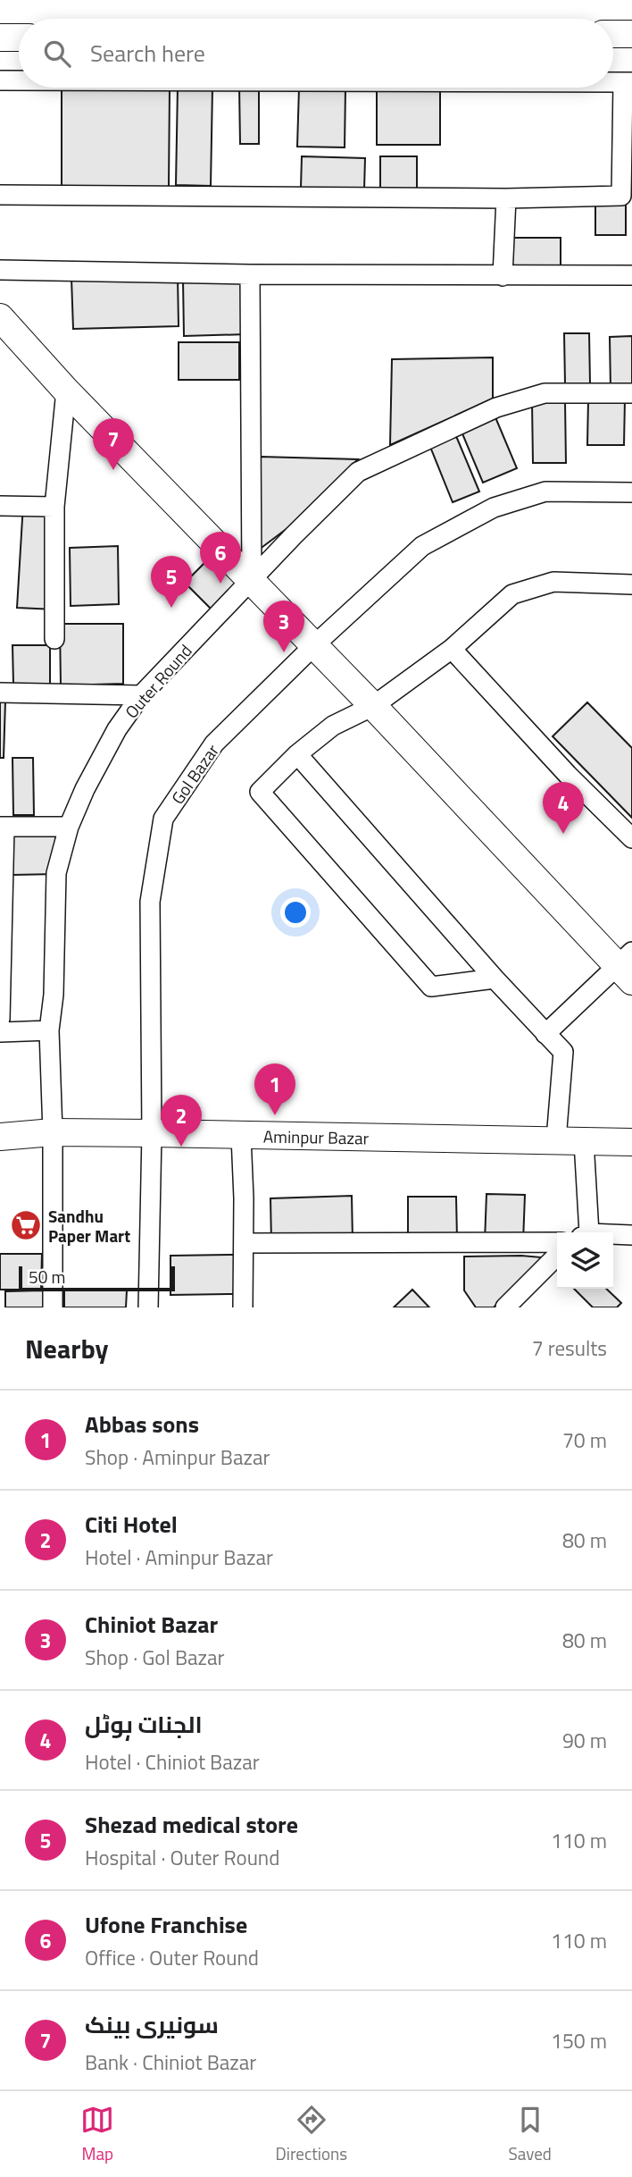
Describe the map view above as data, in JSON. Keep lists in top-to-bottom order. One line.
{"streets":{"street":["Outer Round","Gol Bazar","Aminpur Bazar"]},"crossings":[["Outer Round","Aminpur Bazar"],["Gol Bazar","Aminpur Bazar"]],"places":{"supermarket":["Sandhu Paper Mart"]},"scale_bar":"50 m","page":{"search":"Search here","pins":["7","6","5","3","4","1","2"],"scale":"50 m","heading":["Nearby","7 results"],"list":[{"mark":"1","name":"Abbas sons","note":"Shop · Aminpur Bazar","value":"70 m"},{"mark":"2","name":"Citi Hotel","note":"Hotel · Aminpur Bazar","value":"80 m"},{"mark":"3","name":"Chiniot Bazar","note":"Shop · Gol Bazar","value":"80 m"},{"mark":"4","name":"الجنات ہوٹل","note":"Hotel · Chiniot Bazar","value":"90 m"},{"mark":"5","name":"Shezad medical store","note":"Hospital · Outer Round","value":"110 m"},{"mark":"6","name":"Ufone Franchise","note":"Office · Outer Round","value":"110 m"},{"mark":"7","name":"سونیری بینک","note":"Bank · Chiniot Bazar","value":"150 m"}],"nav":["Map","Directions","Saved"]}}
